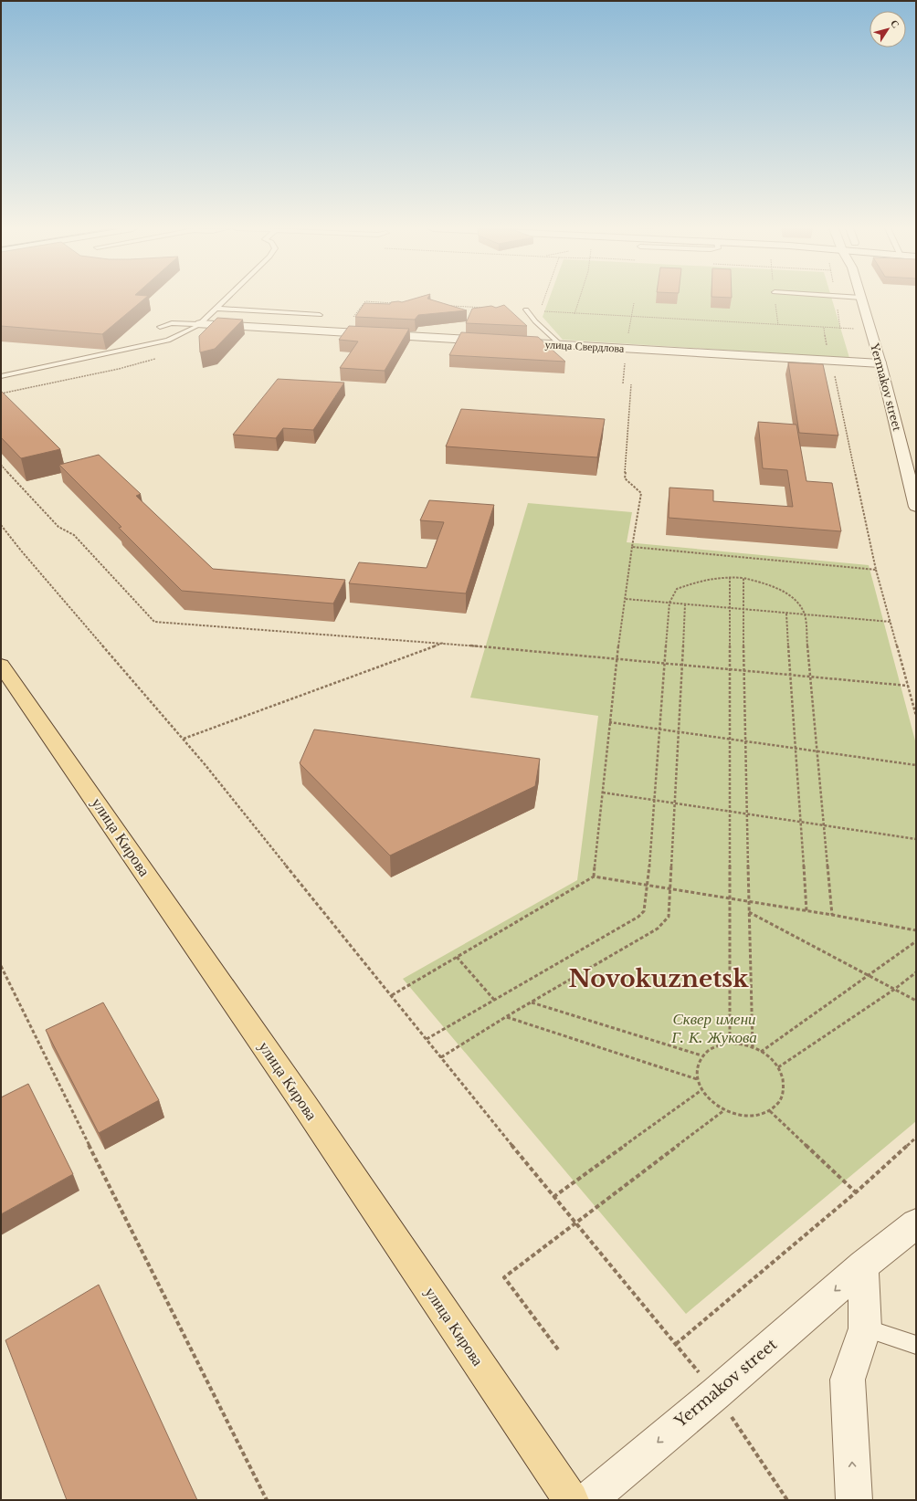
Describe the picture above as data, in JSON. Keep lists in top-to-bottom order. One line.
{"streets":{"main road":["улица Кирова"],"street":["улица Свердлова","Yermakov street"]},"crossings":[["улица Свердлова","Yermakov street"]],"one_way":["Yermakov street"],"districts":["Novokuznetsk"],"parks":["Сквер имени Г. К. Жукова"],"north":"top right"}
